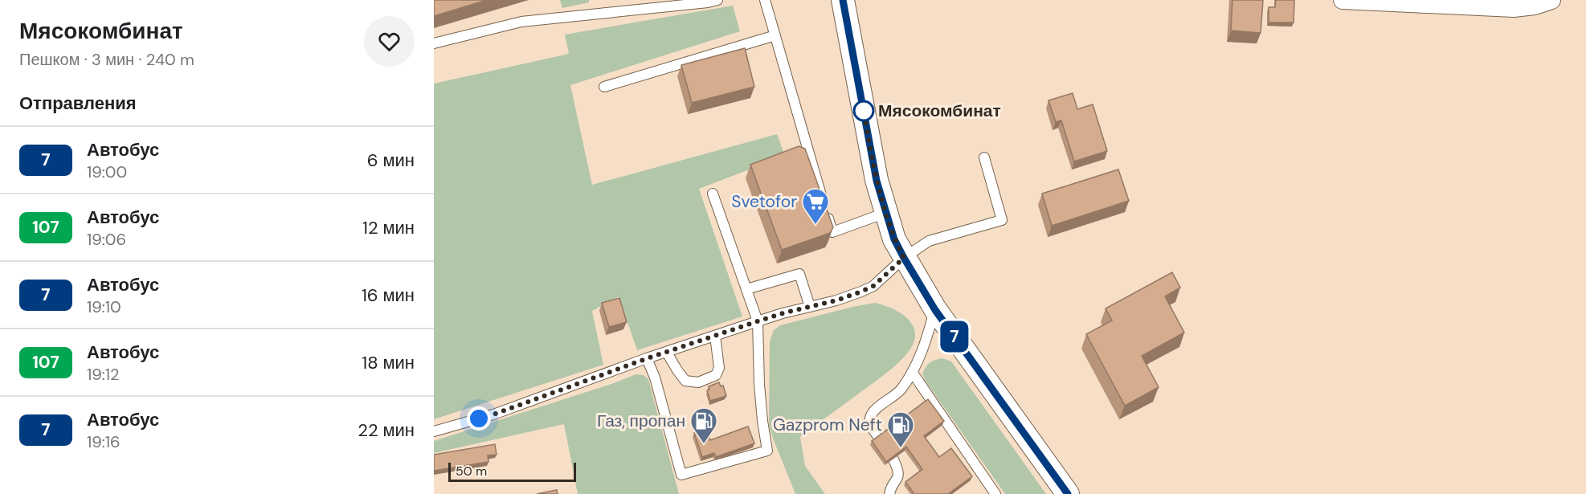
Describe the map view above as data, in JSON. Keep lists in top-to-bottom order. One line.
{"places":{"other":["Мясокомбинат"],"supermarket":["Svetofor"],"fuel station":["Газ, пропан","Gazprom Neft"]},"lines":["bus line 7"],"scale_bar":"50 m","page":{"heading":[["Мясокомбинат","Пешком · 3 мин · 240 m"],"Отправления"],"on_map":"7","list":[{"mark":"7","name":"Автобус","note":"19:00","value":"6 мин"},{"mark":"107","name":"Автобус","note":"19:06","value":"12 мин"},{"mark":"7","name":"Автобус","note":"19:10","value":"16 мин"},{"mark":"107","name":"Автобус","note":"19:12","value":"18 мин"},{"mark":"7","name":"Автобус","note":"19:16","value":"22 мин"}],"scale":"50 m"}}
